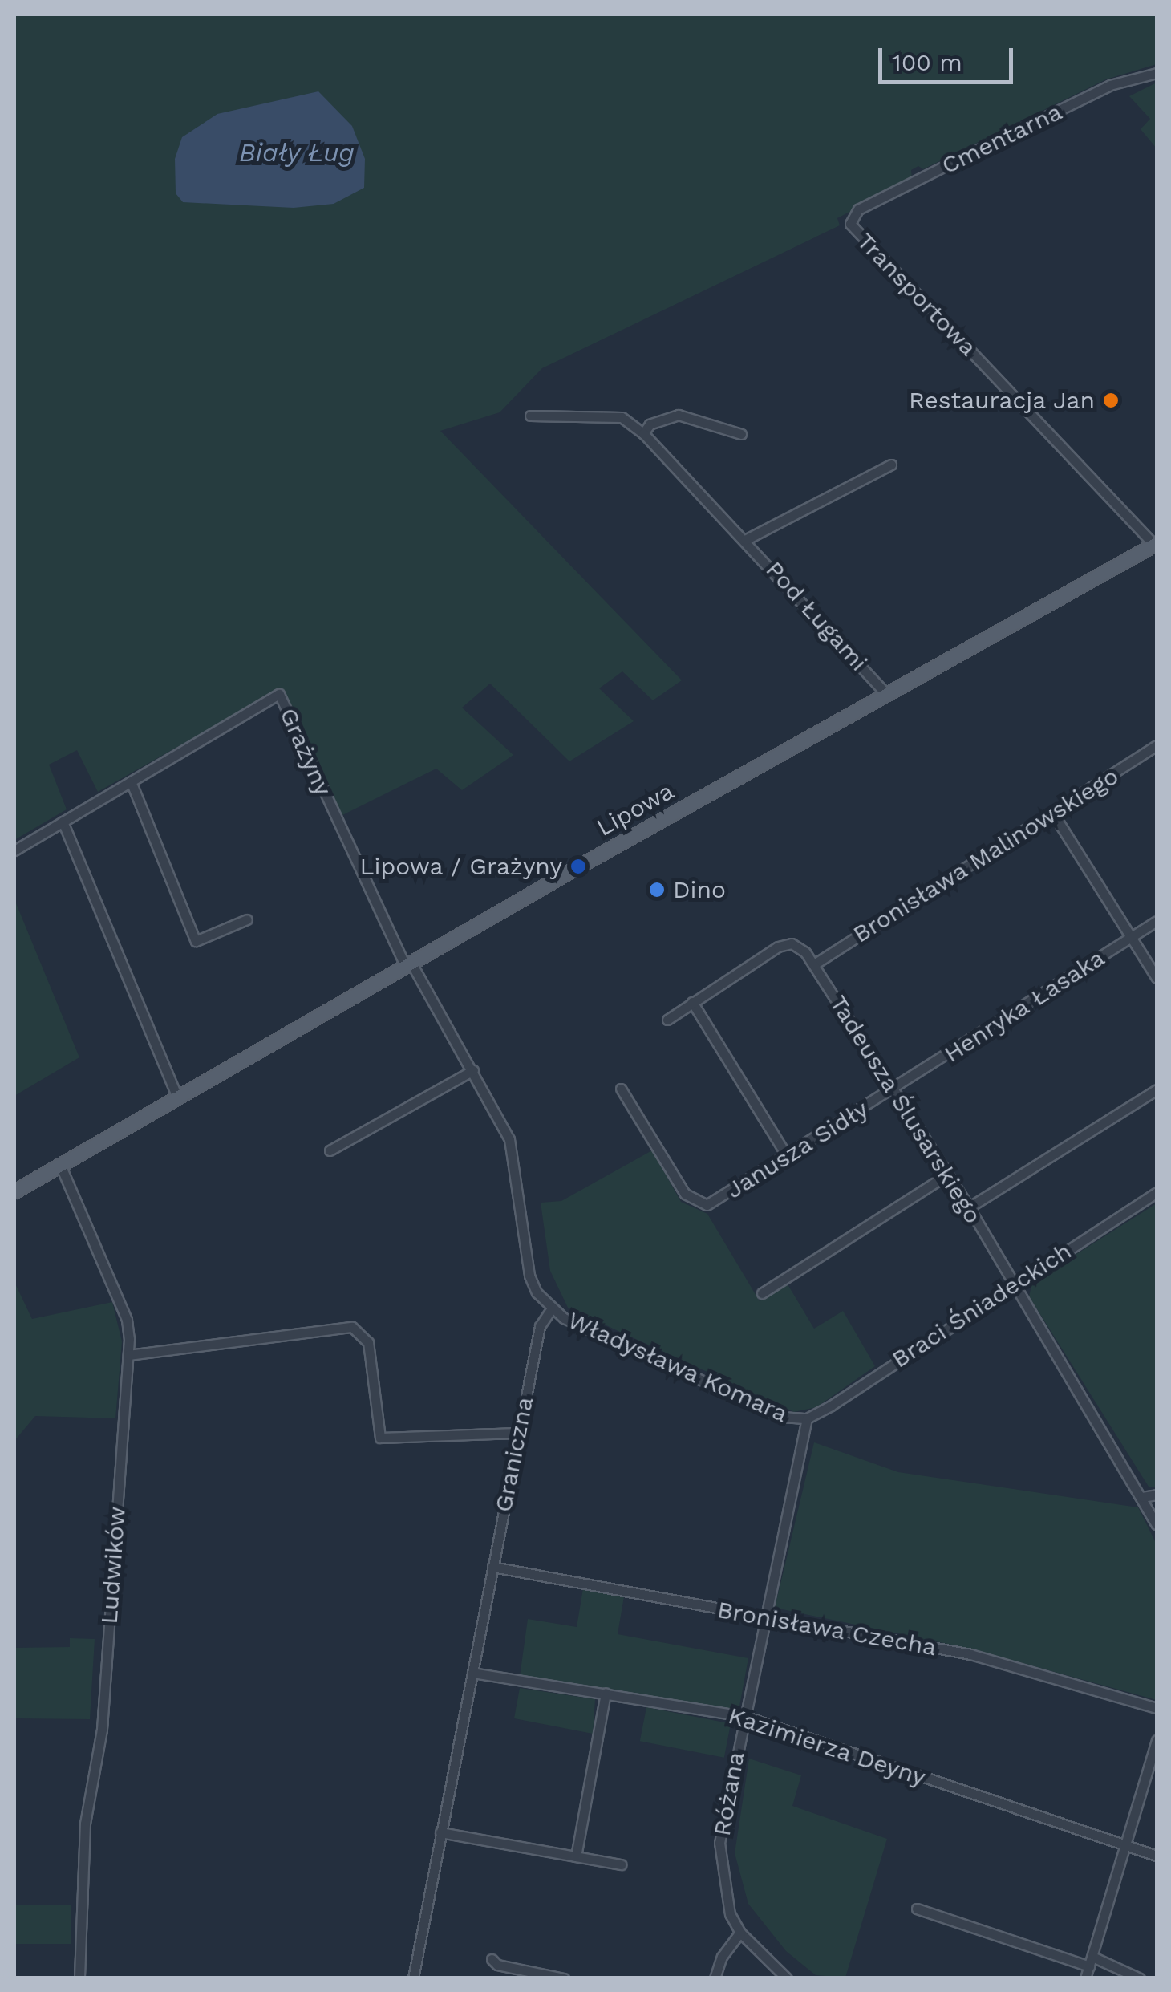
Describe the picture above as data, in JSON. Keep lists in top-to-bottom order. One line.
{"streets":{"main road":["Lipowa"],"street":["Cmentarna","Transportowa","Pod Ługami","Grażyny","Bronisława Malinowskiego","Henryka Łasaka","Tadeusza Ślusarskiego","Janusza Sidły","Braci Śniadeckich","Władysława Komara","Graniczna","Ludwików","Bronisława Czecha","Kazimierza Deyny","Różana"]},"crossings":[["Cmentarna","Transportowa"],["Transportowa","Lipowa"],["Pod Ługami","Lipowa"],["Grażyny","Lipowa"],["Lipowa","Ludwików"],["Bronisława Malinowskiego","Tadeusza Ślusarskiego"],["Henryka Łasaka","Tadeusza Ślusarskiego"],["Henryka Łasaka","Janusza Sidły"],["Tadeusza Ślusarskiego","Janusza Sidły"],["Tadeusza Ślusarskiego","Braci Śniadeckich"],["Braci Śniadeckich","Władysława Komara"],["Braci Śniadeckich","Różana"],["Władysława Komara","Graniczna"],["Władysława Komara","Różana"],["Graniczna","Bronisława Czecha"],["Graniczna","Kazimierza Deyny"],["Bronisława Czecha","Różana"],["Kazimierza Deyny","Różana"]],"water":["Biały Ług"],"places":["Restauracja Jan","Lipowa / Grażyny","Dino"],"scale_bar":"100 m"}
